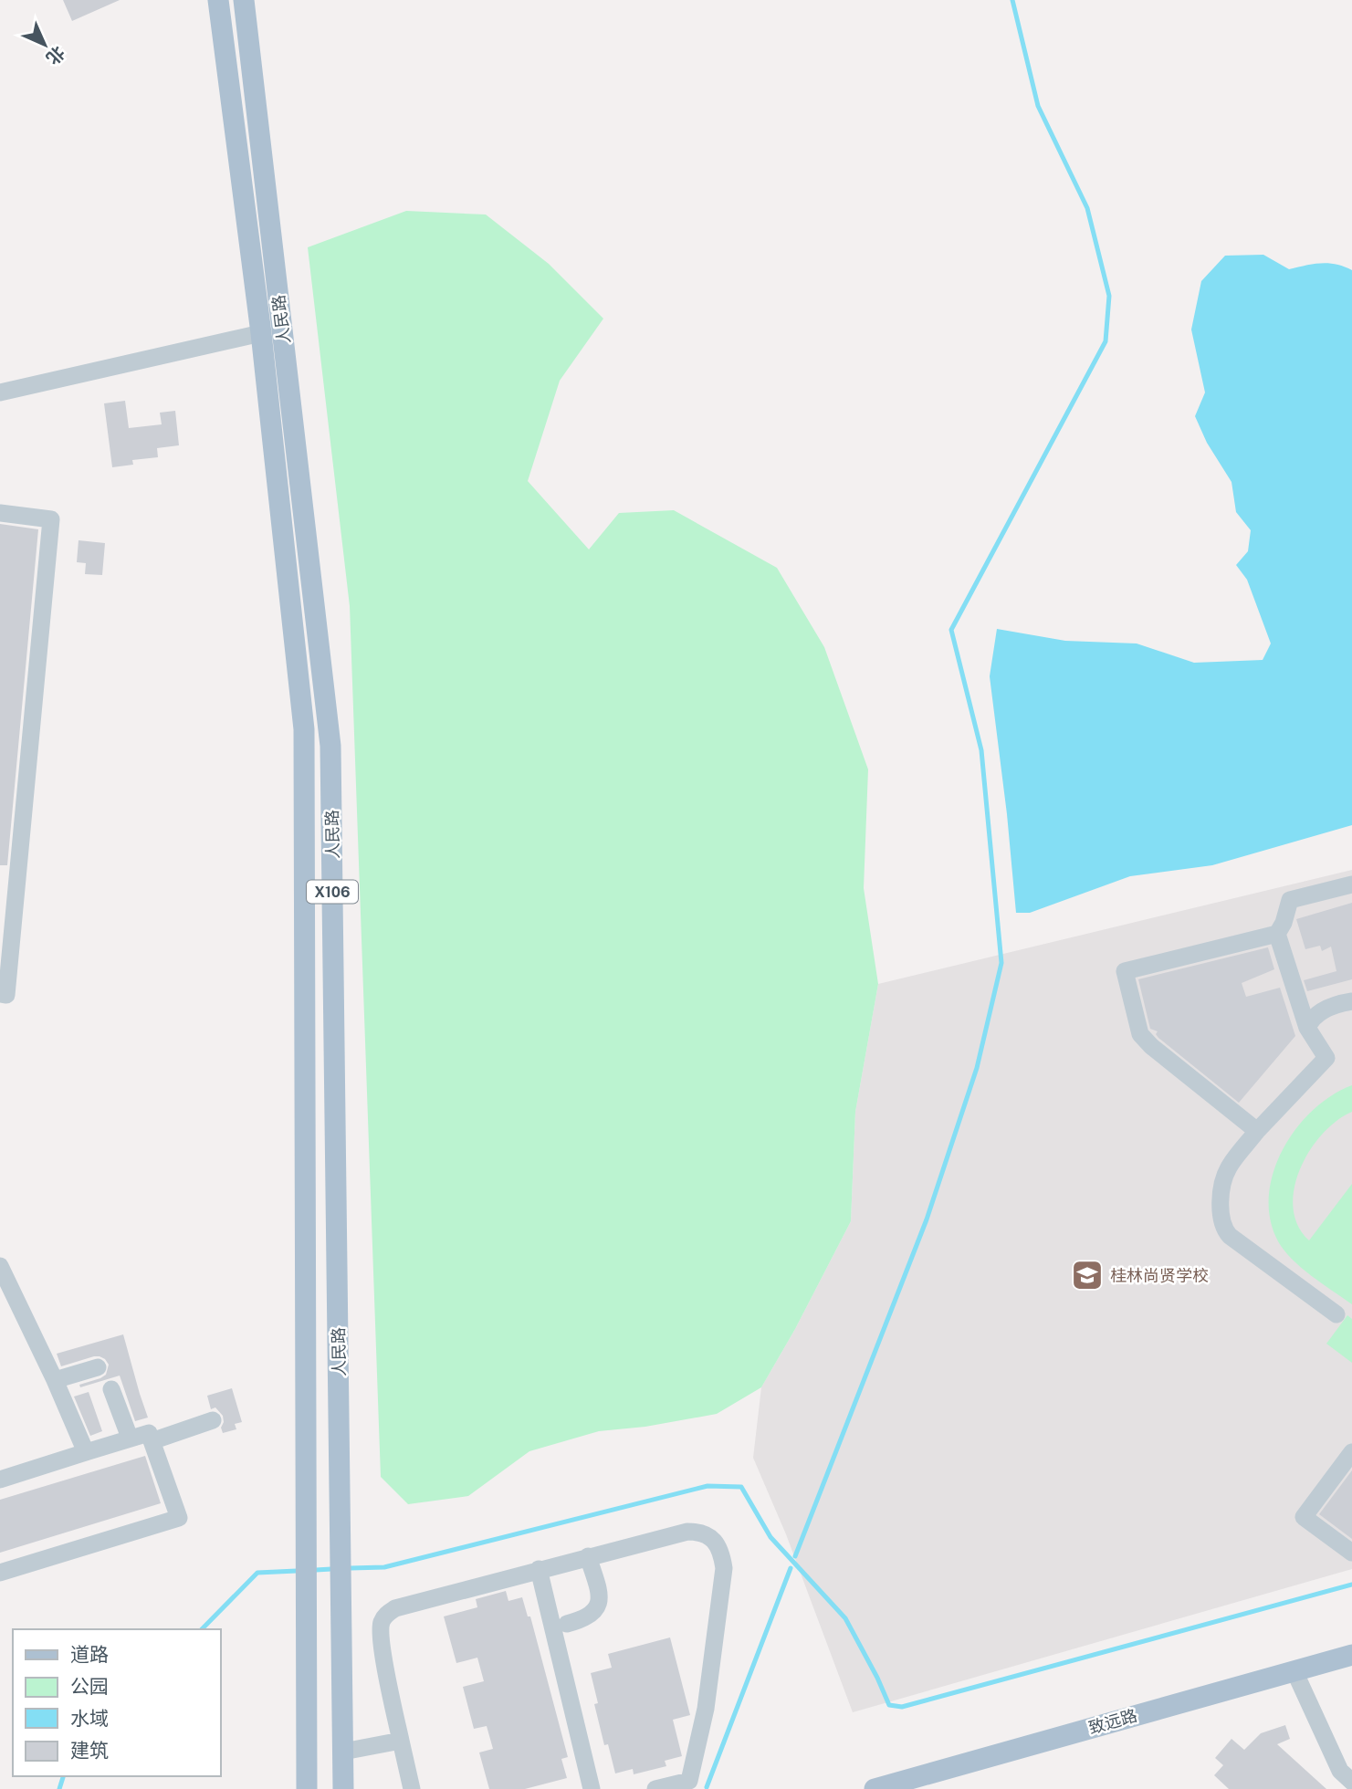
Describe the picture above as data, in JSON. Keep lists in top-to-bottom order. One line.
{"streets":{"main road":["人民路","X106","致远路"]},"places":{"school or university":["桂林尚贤学校"]},"legend":["道路","公园","水域","建筑"],"north":"bottom right"}
